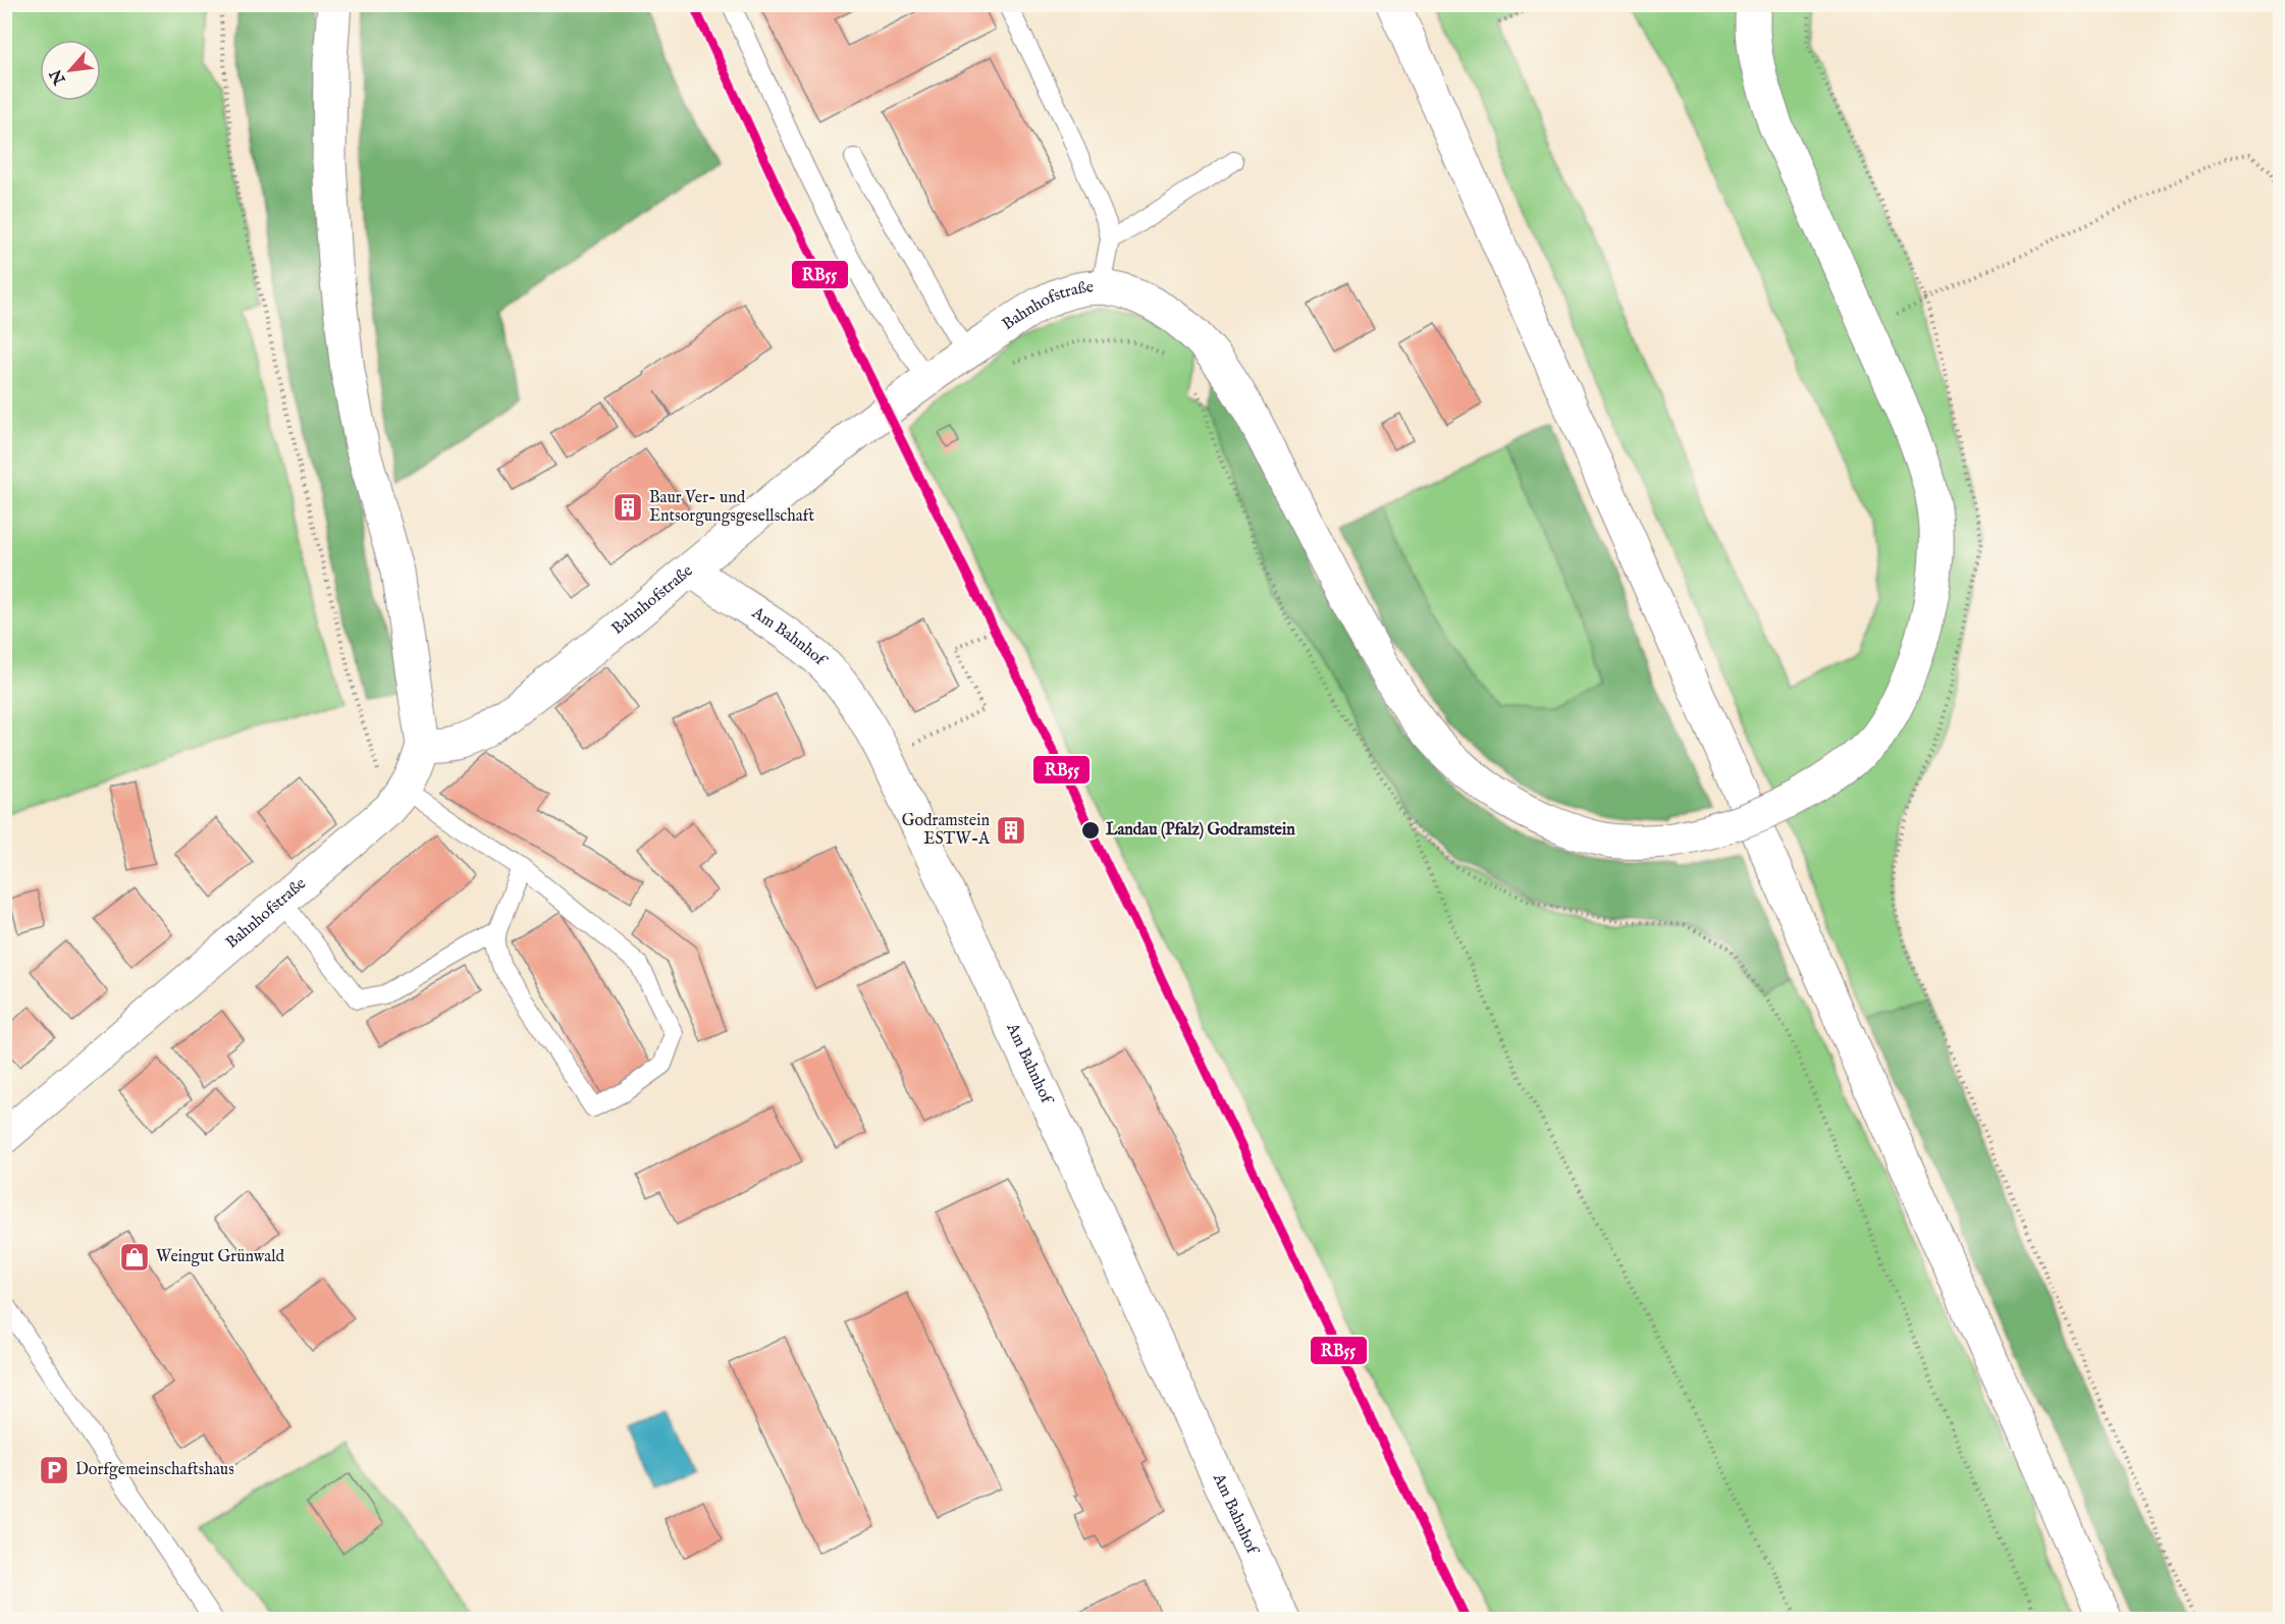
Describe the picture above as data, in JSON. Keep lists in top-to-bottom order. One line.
{"streets":{"main road":["Bahnhofstraße","Am Bahnhof"]},"crossings":[["Bahnhofstraße","Am Bahnhof"]],"places":{"building":["Baur Ver- und Entsorgungsgesellschaft","Godramstein ESTW-A"],"other":["Landau (Pfalz) Godramstein"],"shop":["Weingut Grünwald"],"parking":["Dorfgemeinschaftshaus"]},"lines":["transit line RB55"],"north":"bottom left"}
